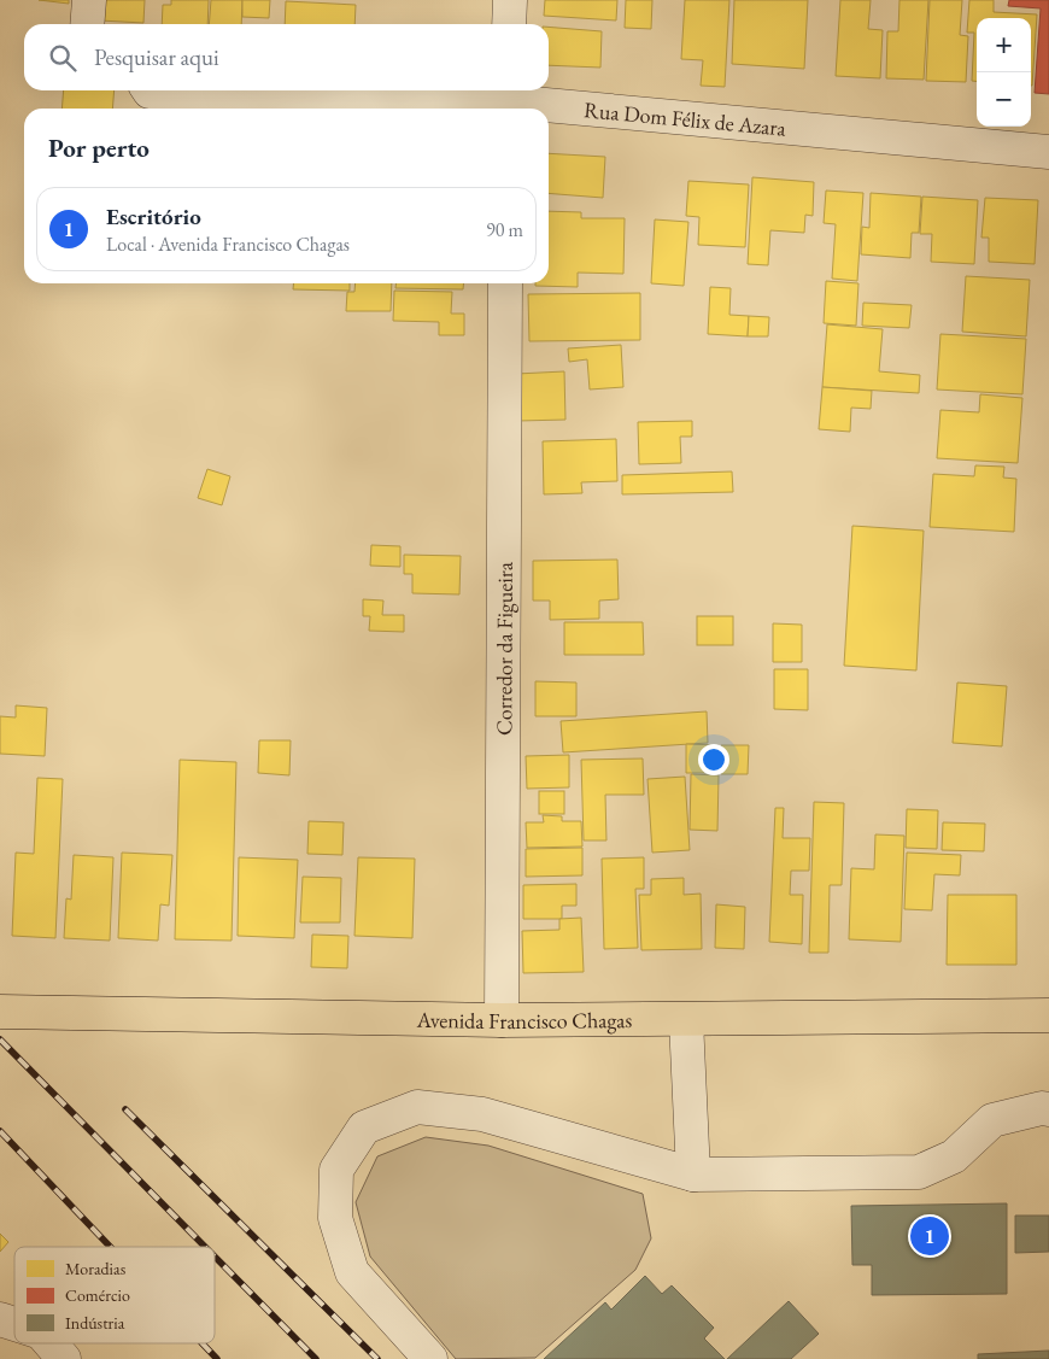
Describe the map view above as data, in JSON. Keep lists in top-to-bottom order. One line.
{"streets":{"main road":["Avenida Francisco Chagas"],"street":["Rua Dom Félix de Azara","Corredor da Figueira"]},"crossings":[["Corredor da Figueira","Avenida Francisco Chagas"]],"legend":["Moradias","Comércio","Indústria"],"page":{"map_buttons":["+","−"],"search":"Pesquisar aqui","heading":"Por perto","list":[{"mark":"1","name":"Escritório","note":"Local · Avenida Francisco Chagas","value":"90 m"}],"pins":"1"}}
